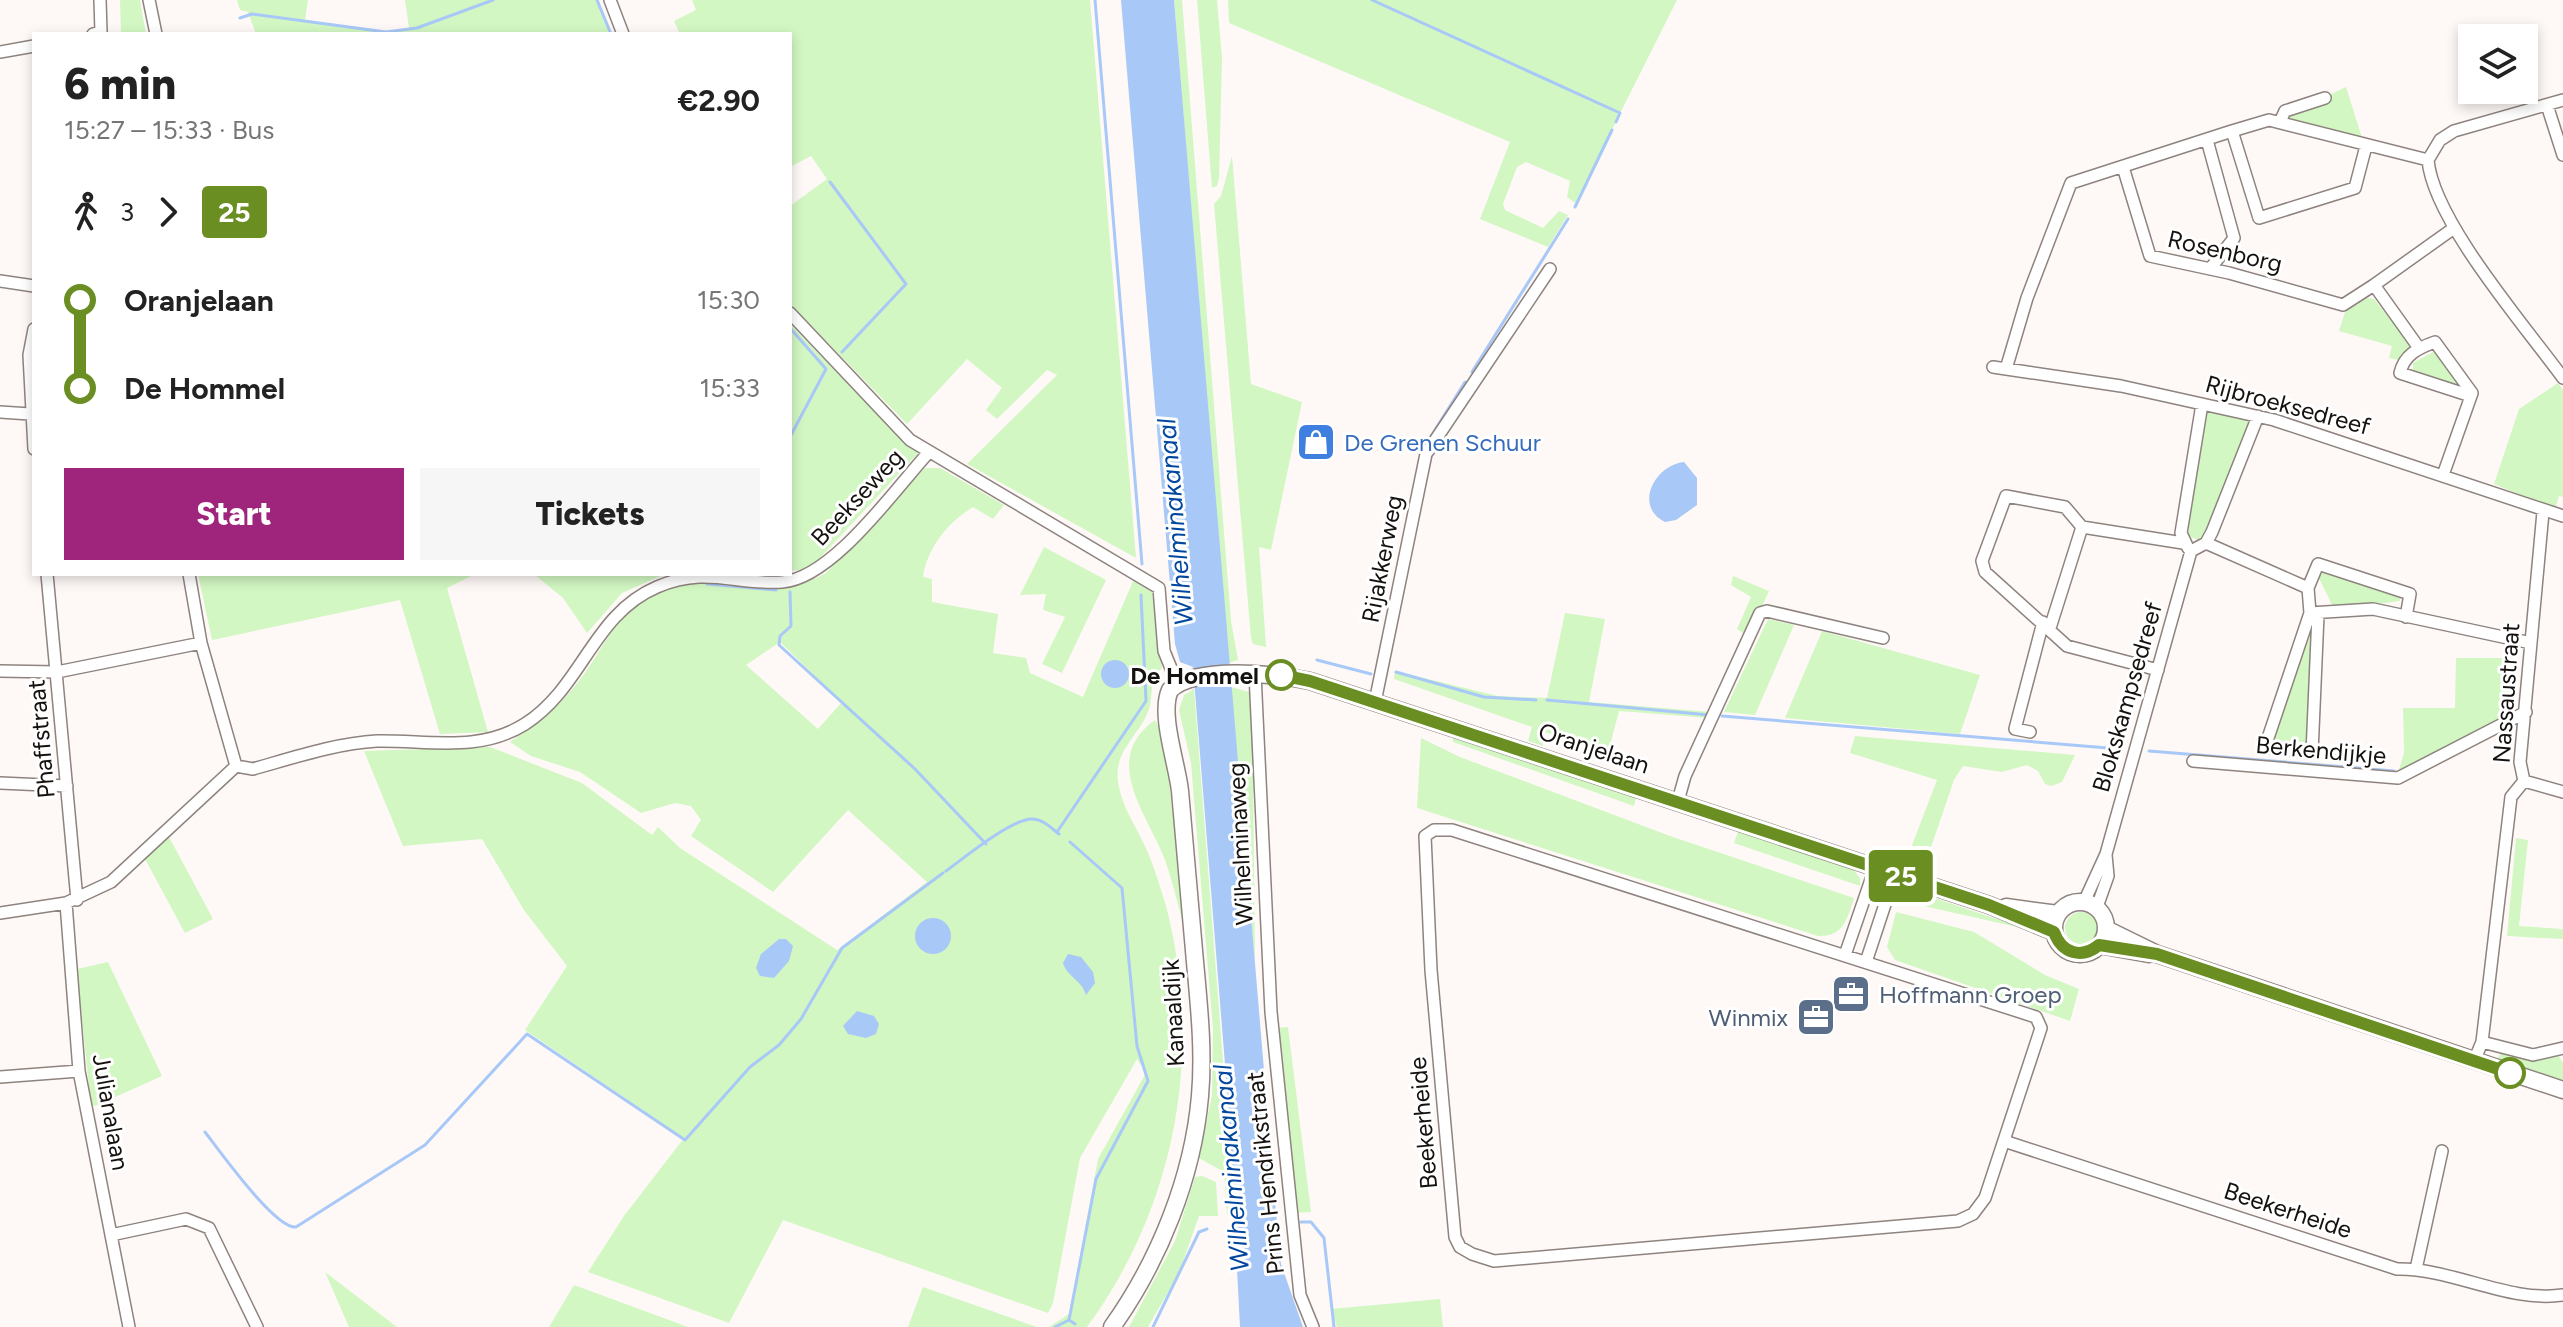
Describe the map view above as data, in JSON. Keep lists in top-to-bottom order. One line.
{"streets":{"main road":["Oranjelaan","Kanaaldijk"],"street":["Rosenborg","Rijbroeksedreef","Beekseweg","Rijakkerweg","Nassaustraat","Blokskampsedreef","Phaffstraat","Berkendijkje","Wilhelminaweg","Julianalaan","Beekerheide","Prins Hendrikstraat"]},"crossings":[["Rijbroeksedreef","Nassaustraat"],["Rijbroeksedreef","Blokskampsedreef"],["Beekseweg","Oranjelaan"],["Beekseweg","Kanaaldijk"],["Rijakkerweg","Oranjelaan"],["Nassaustraat","Berkendijkje"],["Blokskampsedreef","Oranjelaan"],["Phaffstraat","Julianalaan"],["Oranjelaan","Wilhelminaweg"],["Oranjelaan","Kanaaldijk"],["Wilhelminaweg","Prins Hendrikstraat"]],"water":["Wilhelminakanaal"],"places":{"shop":["De Grenen Schuur"],"other":["De Hommel"],"office":["Hoffmann Groep","Winmix"]},"lines":["bus line 25"],"page":{"on_map":"25","heading":["6 min","15:27 – 15:33 · Bus","€2.90"],"legs":["3","25"],"list":[{"name":"Oranjelaan","value":"15:30"},{"name":"De Hommel","value":"15:33"}],"buttons":["Start","Tickets"]}}
